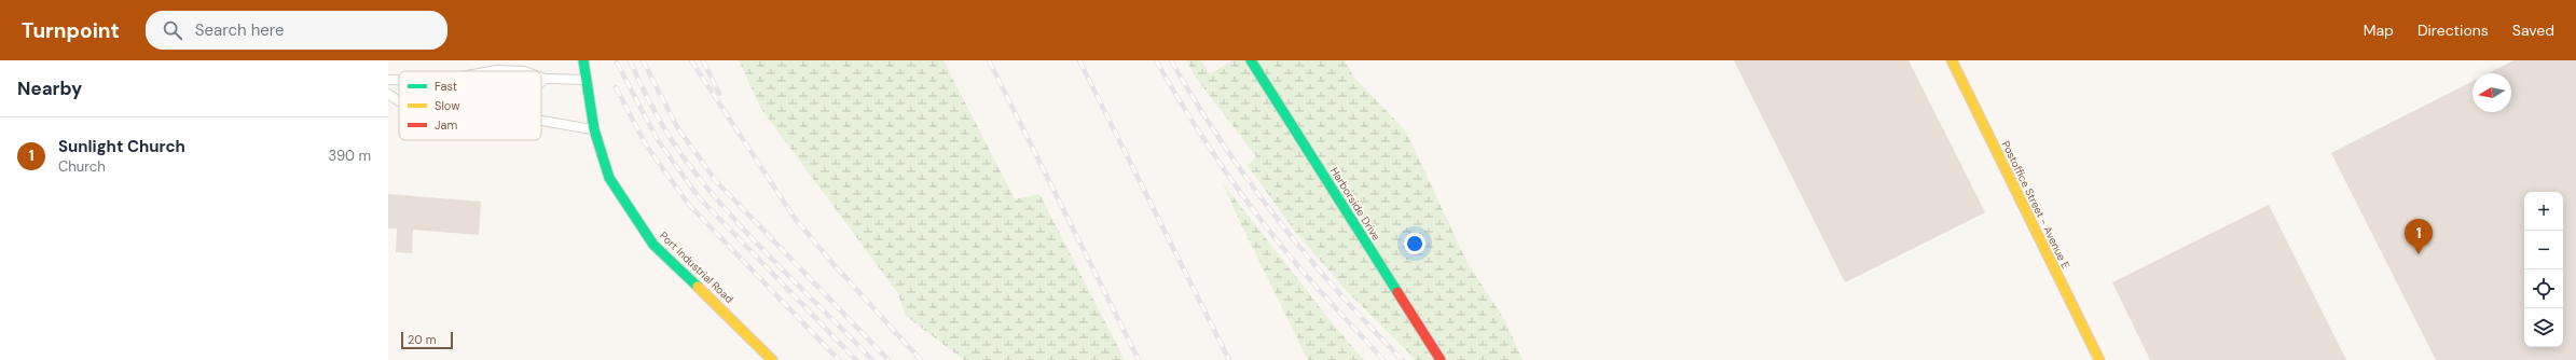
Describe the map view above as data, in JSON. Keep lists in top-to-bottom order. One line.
{"streets":{"street":["Harborside Drive","Postoffice Street - Avenue E","Port Industrial Road"]},"legend":["Fast","Slow","Jam"],"scale_bar":"20 m","north":"left","page":{"header":"Turnpoint","search":"Search here","nav":["Map","Directions","Saved"],"heading":"Nearby","list":[{"mark":"1","name":"Sunlight Church","note":"Church","value":"390 m"}],"map_buttons":["+","−"],"pins":"1","scale":"20 m"}}
